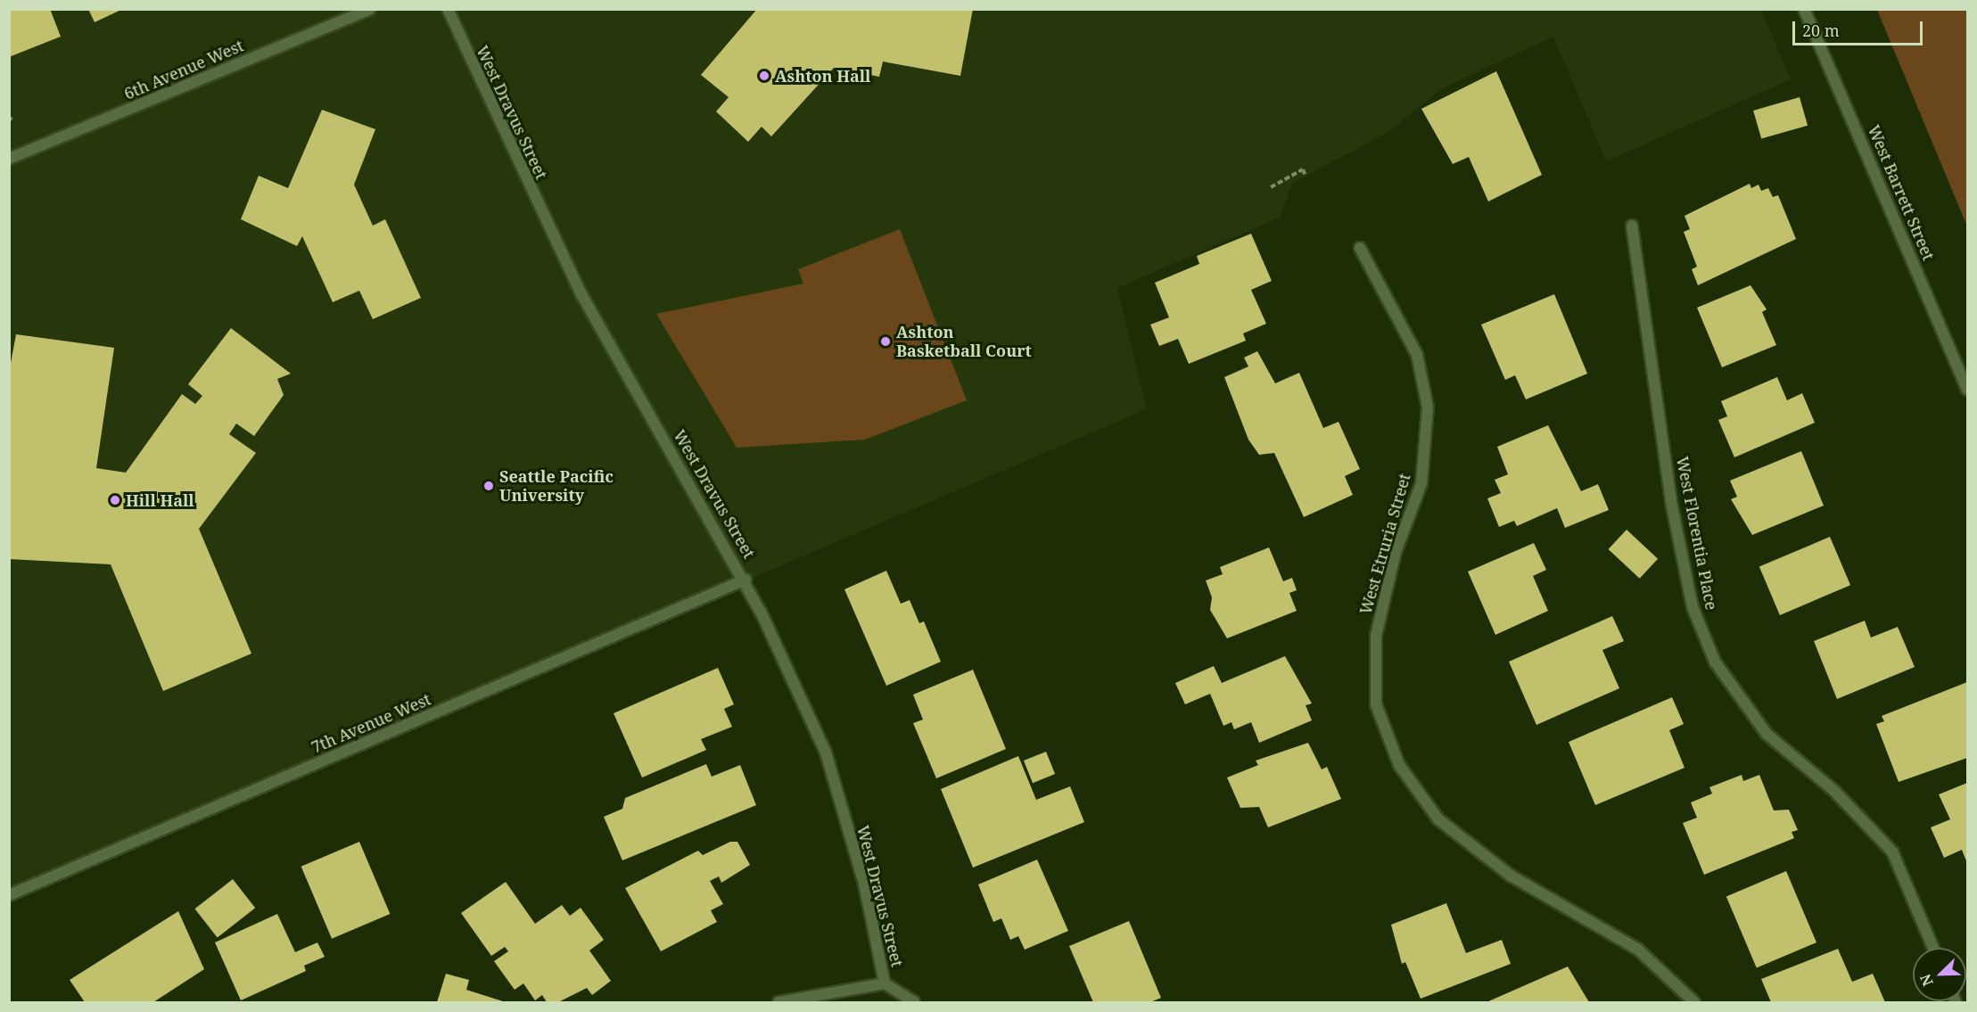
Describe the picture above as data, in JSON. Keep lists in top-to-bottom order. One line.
{"streets":{"street":["6th Avenue West","West Dravus Street","West Barrett Street","West Florentia Place","West Etruria Street","7th Avenue West"]},"crossings":[["West Dravus Street","7th Avenue West"]],"places":["Ashton Hall","Ashton Basketball Court","Seattle Pacific University","Hill Hall"],"scale_bar":"20 m","north":"bottom left"}
